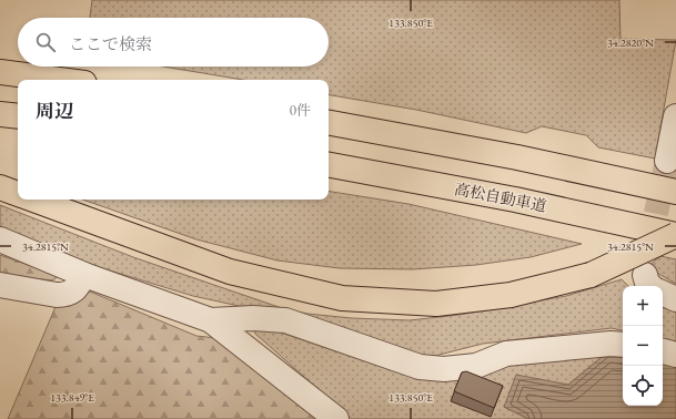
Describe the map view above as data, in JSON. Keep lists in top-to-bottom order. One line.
{"streets":{"highway":["高松自動車道"]},"page":{"search":"ここで検索","heading":["周辺","0件"],"map_buttons":["+","−"]},"coordinates":["133.850°E","34.2820°N","34.2815°N","133.849°E"]}
